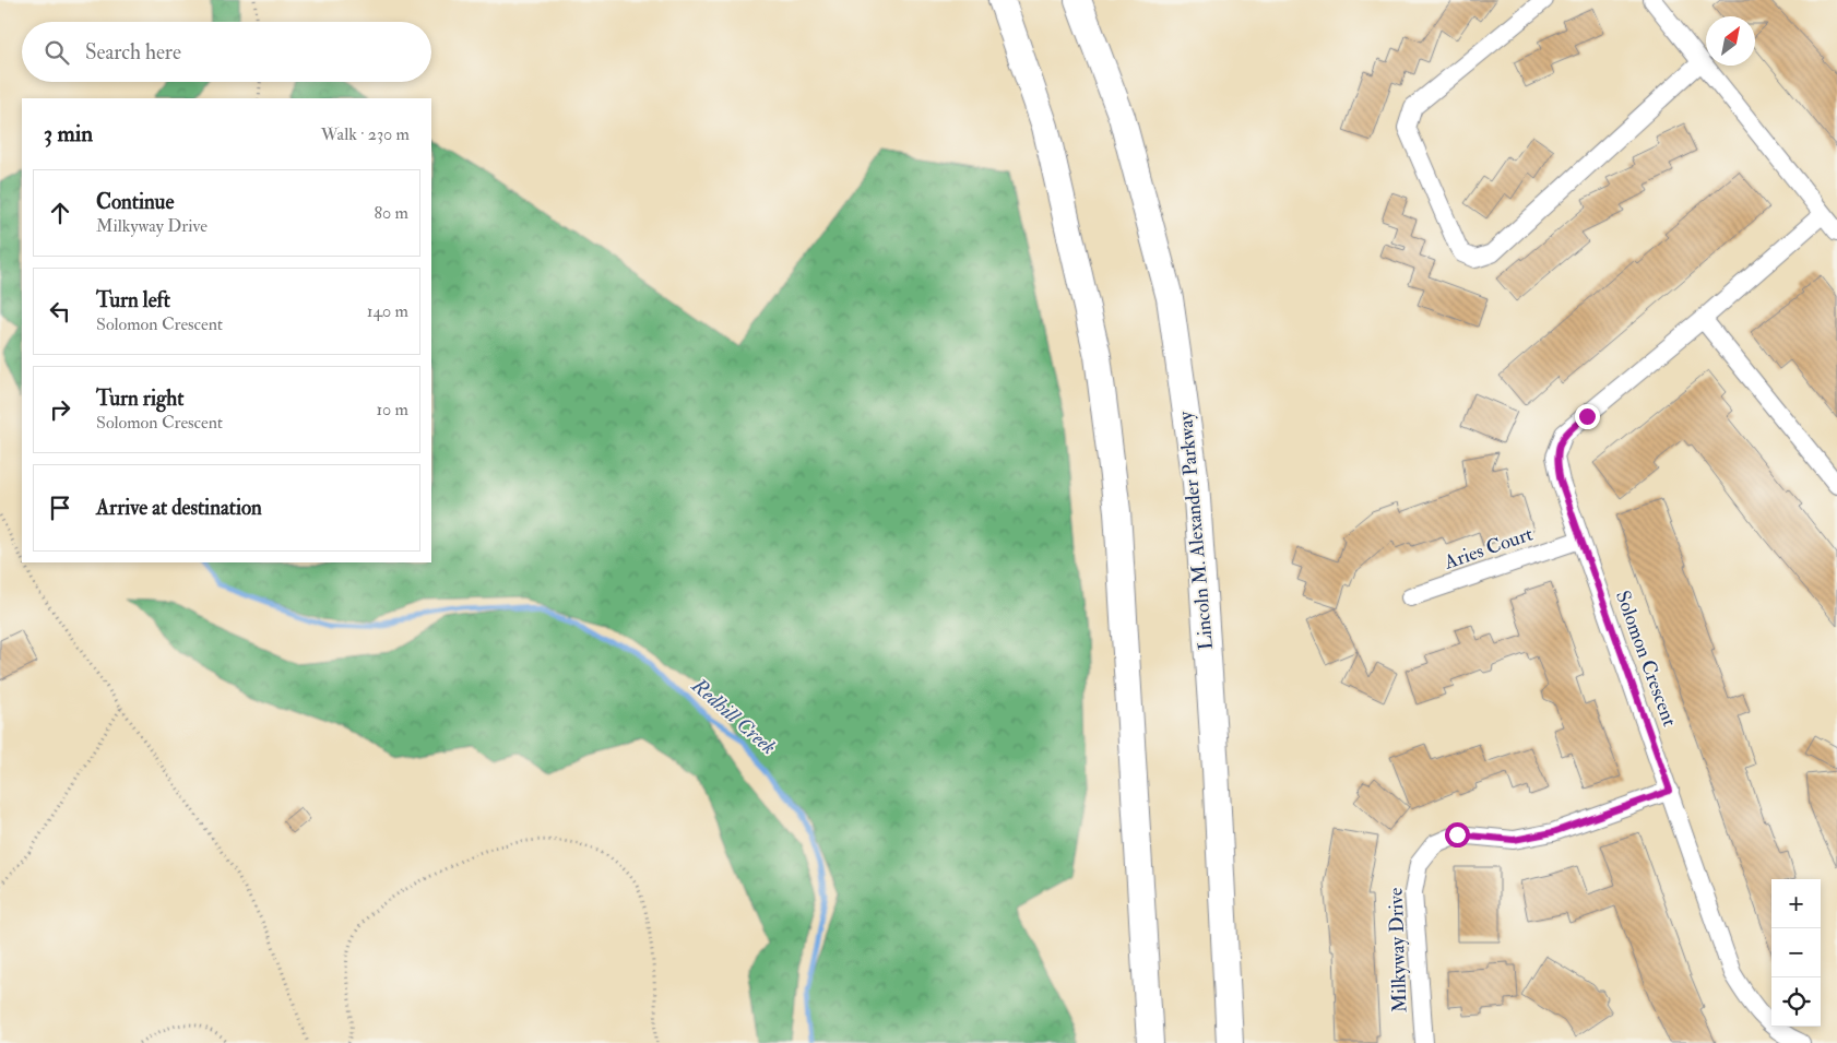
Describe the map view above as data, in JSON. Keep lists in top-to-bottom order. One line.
{"streets":{"highway":["Lincoln M. Alexander Parkway"],"street":["Aries Court","Solomon Crescent","Milkyway Drive"]},"crossings":[["Aries Court","Solomon Crescent"],["Solomon Crescent","Milkyway Drive"]],"water":["Redhill Creek"],"north":"top right","page":{"search":"Search here","heading":["3 min","Walk · 230 m"],"list":[["Continue","Milkyway Drive","80 m"],["Turn left","Solomon Crescent","140 m"],["Turn right","Solomon Crescent","10 m"],"Arrive at destination"],"map_buttons":["+","−"]}}
